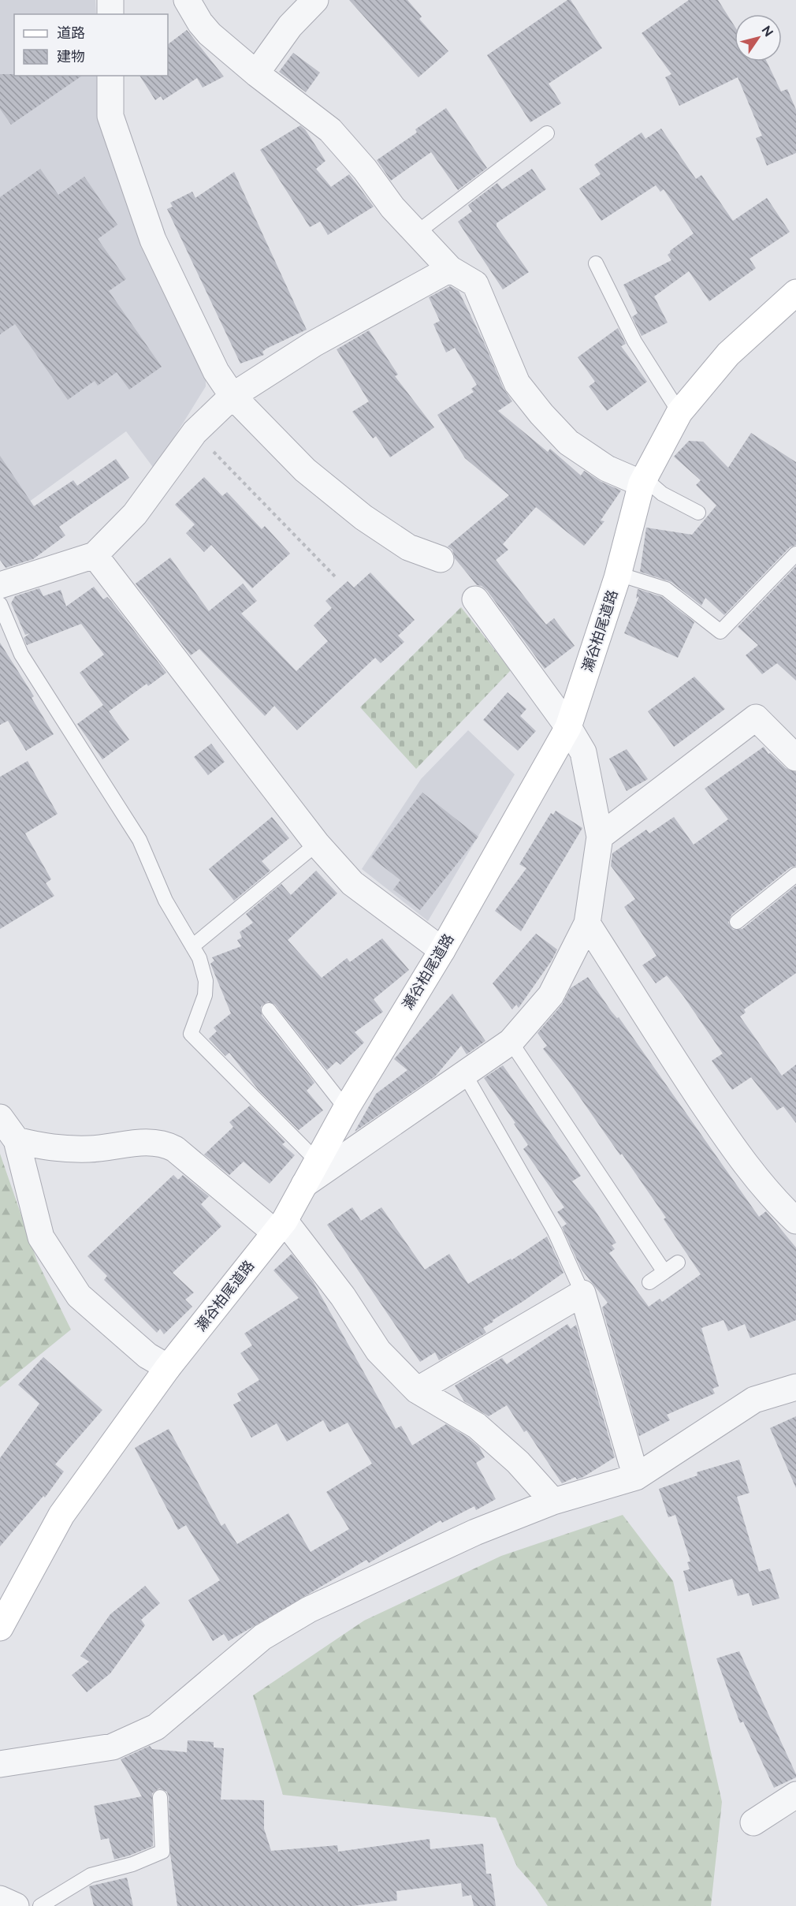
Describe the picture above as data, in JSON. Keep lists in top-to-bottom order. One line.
{"streets":{"main road":["瀬谷柏尾道路"]},"legend":["道路","建物"],"north":"top right"}
